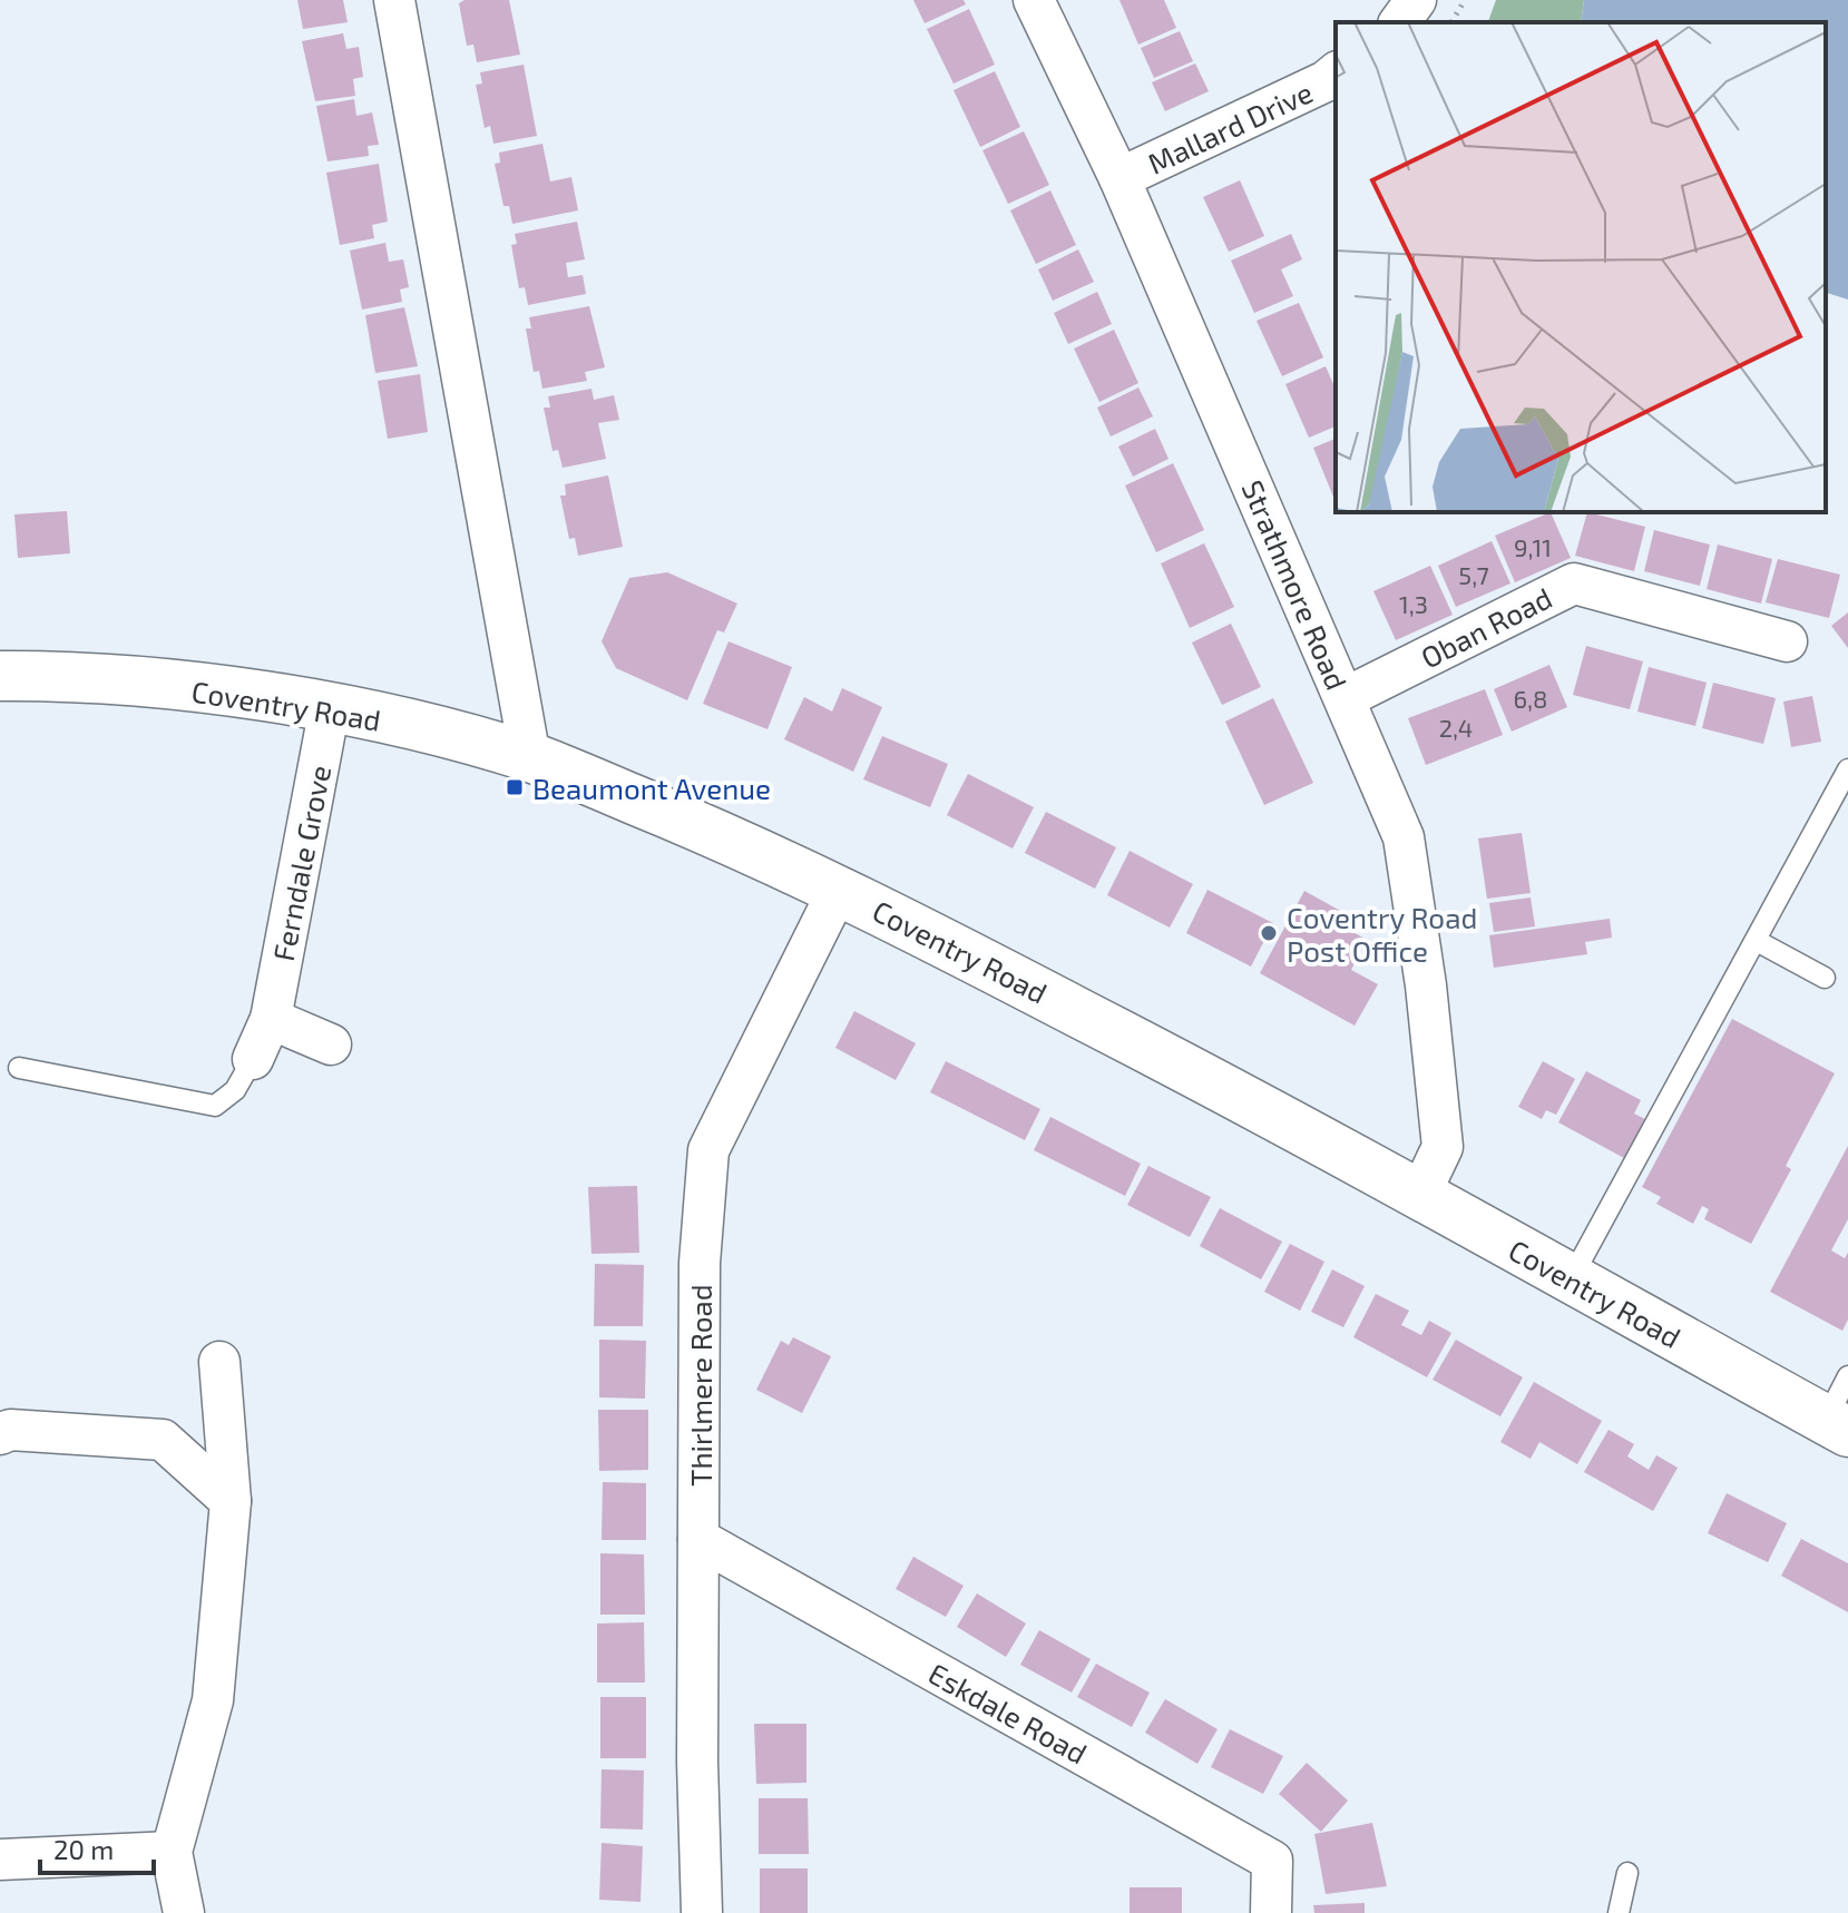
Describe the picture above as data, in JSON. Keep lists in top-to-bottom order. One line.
{"streets":{"main road":["Coventry Road"],"street":["Mallard Drive","Strathmore Road","Oban Road","Ferndale Grove","Thirlmere Road","Eskdale Road"]},"crossings":[["Mallard Drive","Strathmore Road"],["Strathmore Road","Oban Road"],["Strathmore Road","Coventry Road"],["Coventry Road","Ferndale Grove"],["Coventry Road","Thirlmere Road"],["Thirlmere Road","Eskdale Road"]],"places":{"transit":["Beaumont Avenue"],"other":["Coventry Road Post Office"]},"house_numbers":["9,11","5,7","1,3","6,8","2,4"],"scale_bar":"20 m"}
